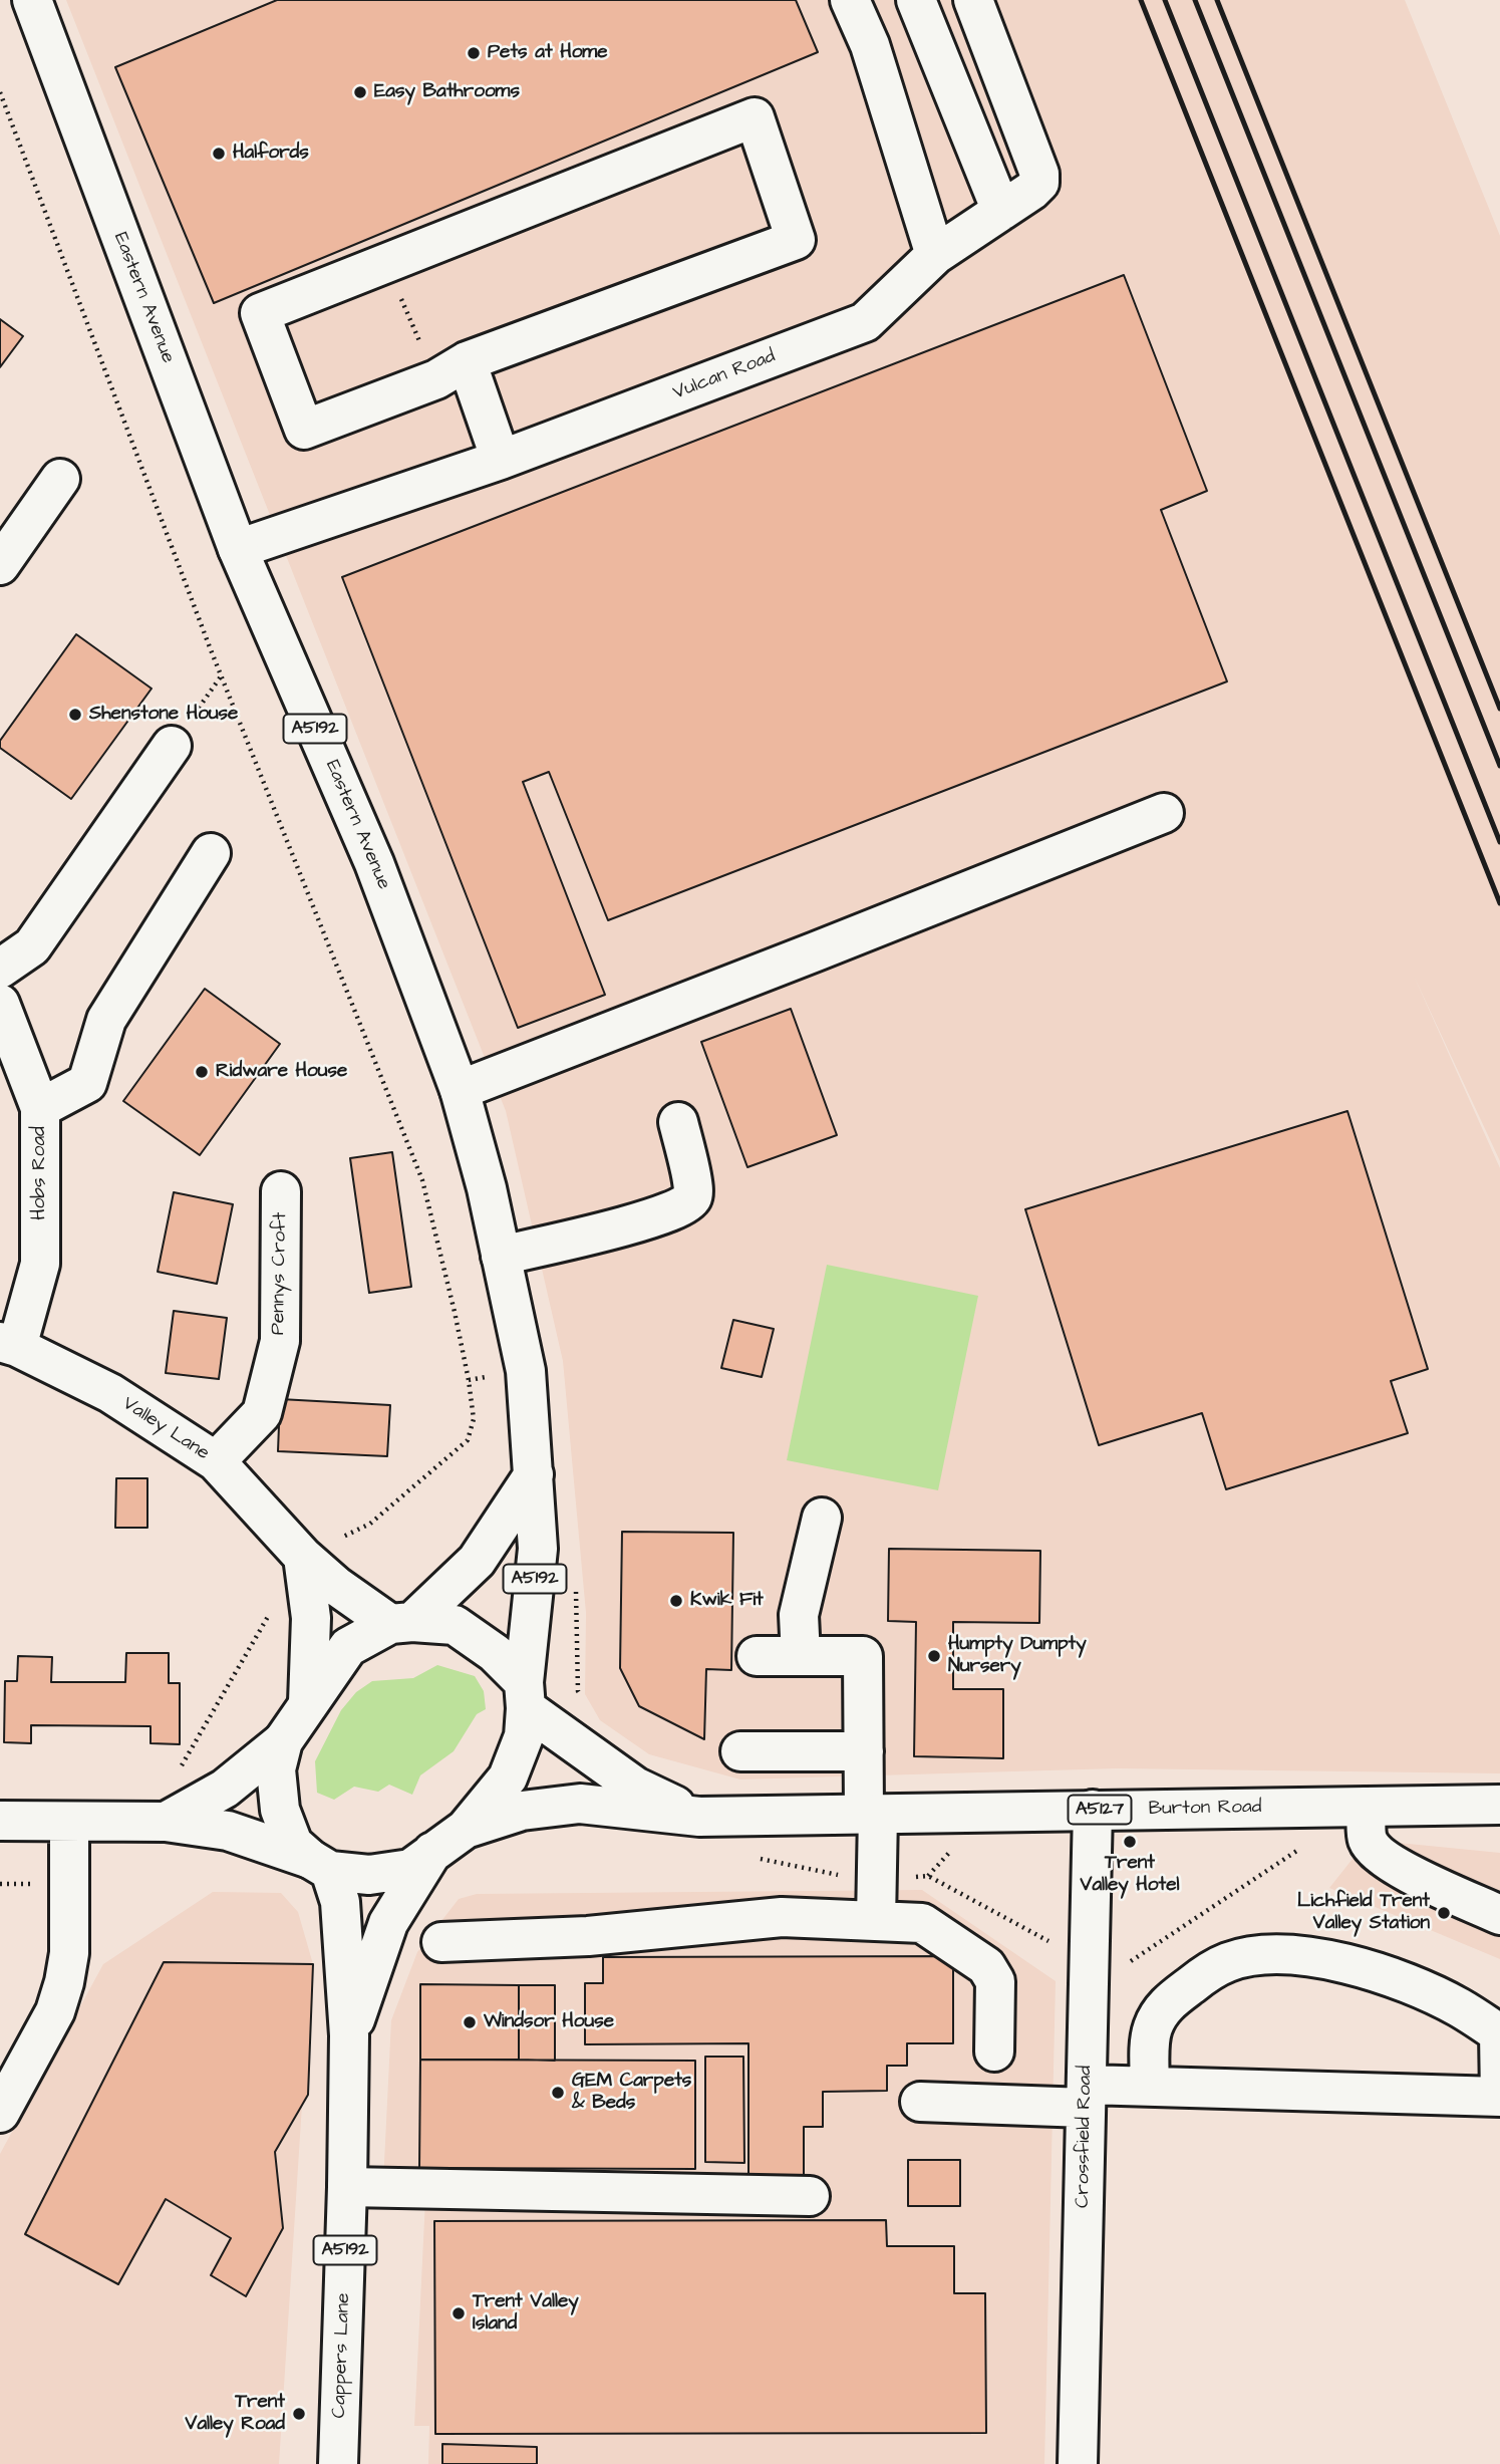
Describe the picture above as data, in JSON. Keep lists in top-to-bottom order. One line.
{"streets":{"main road":["Eastern Avenue","Vulcan Road","A5192","Hobs Road","Pennys Croft","Valley Lane","Burton Road","A5127","Crossfield Road","Cappers Lane"]},"crossings":[["Eastern Avenue","Vulcan Road"],["Eastern Avenue","A5192"],["Eastern Avenue","Valley Lane"],["Eastern Avenue","A5127"],["Eastern Avenue","Cappers Lane"],["A5192","Valley Lane"],["A5192","A5127"],["A5192","Cappers Lane"],["Hobs Road","Valley Lane"],["Pennys Croft","Valley Lane"],["Valley Lane","A5127"],["Valley Lane","Cappers Lane"],["Burton Road","A5127"],["Burton Road","Crossfield Road"],["A5127","Cappers Lane"]],"places":["Pets at Home","Easy Bathrooms","Halfords","Shenstone House","Ridware House","Kwik Fit","Humpty Dumpty Nursery","Trent Valley Hotel","Lichfield Trent Valley Station","Windsor House","GEM Carpets & Beds","Trent Valley Island","Trent Valley Road"]}
